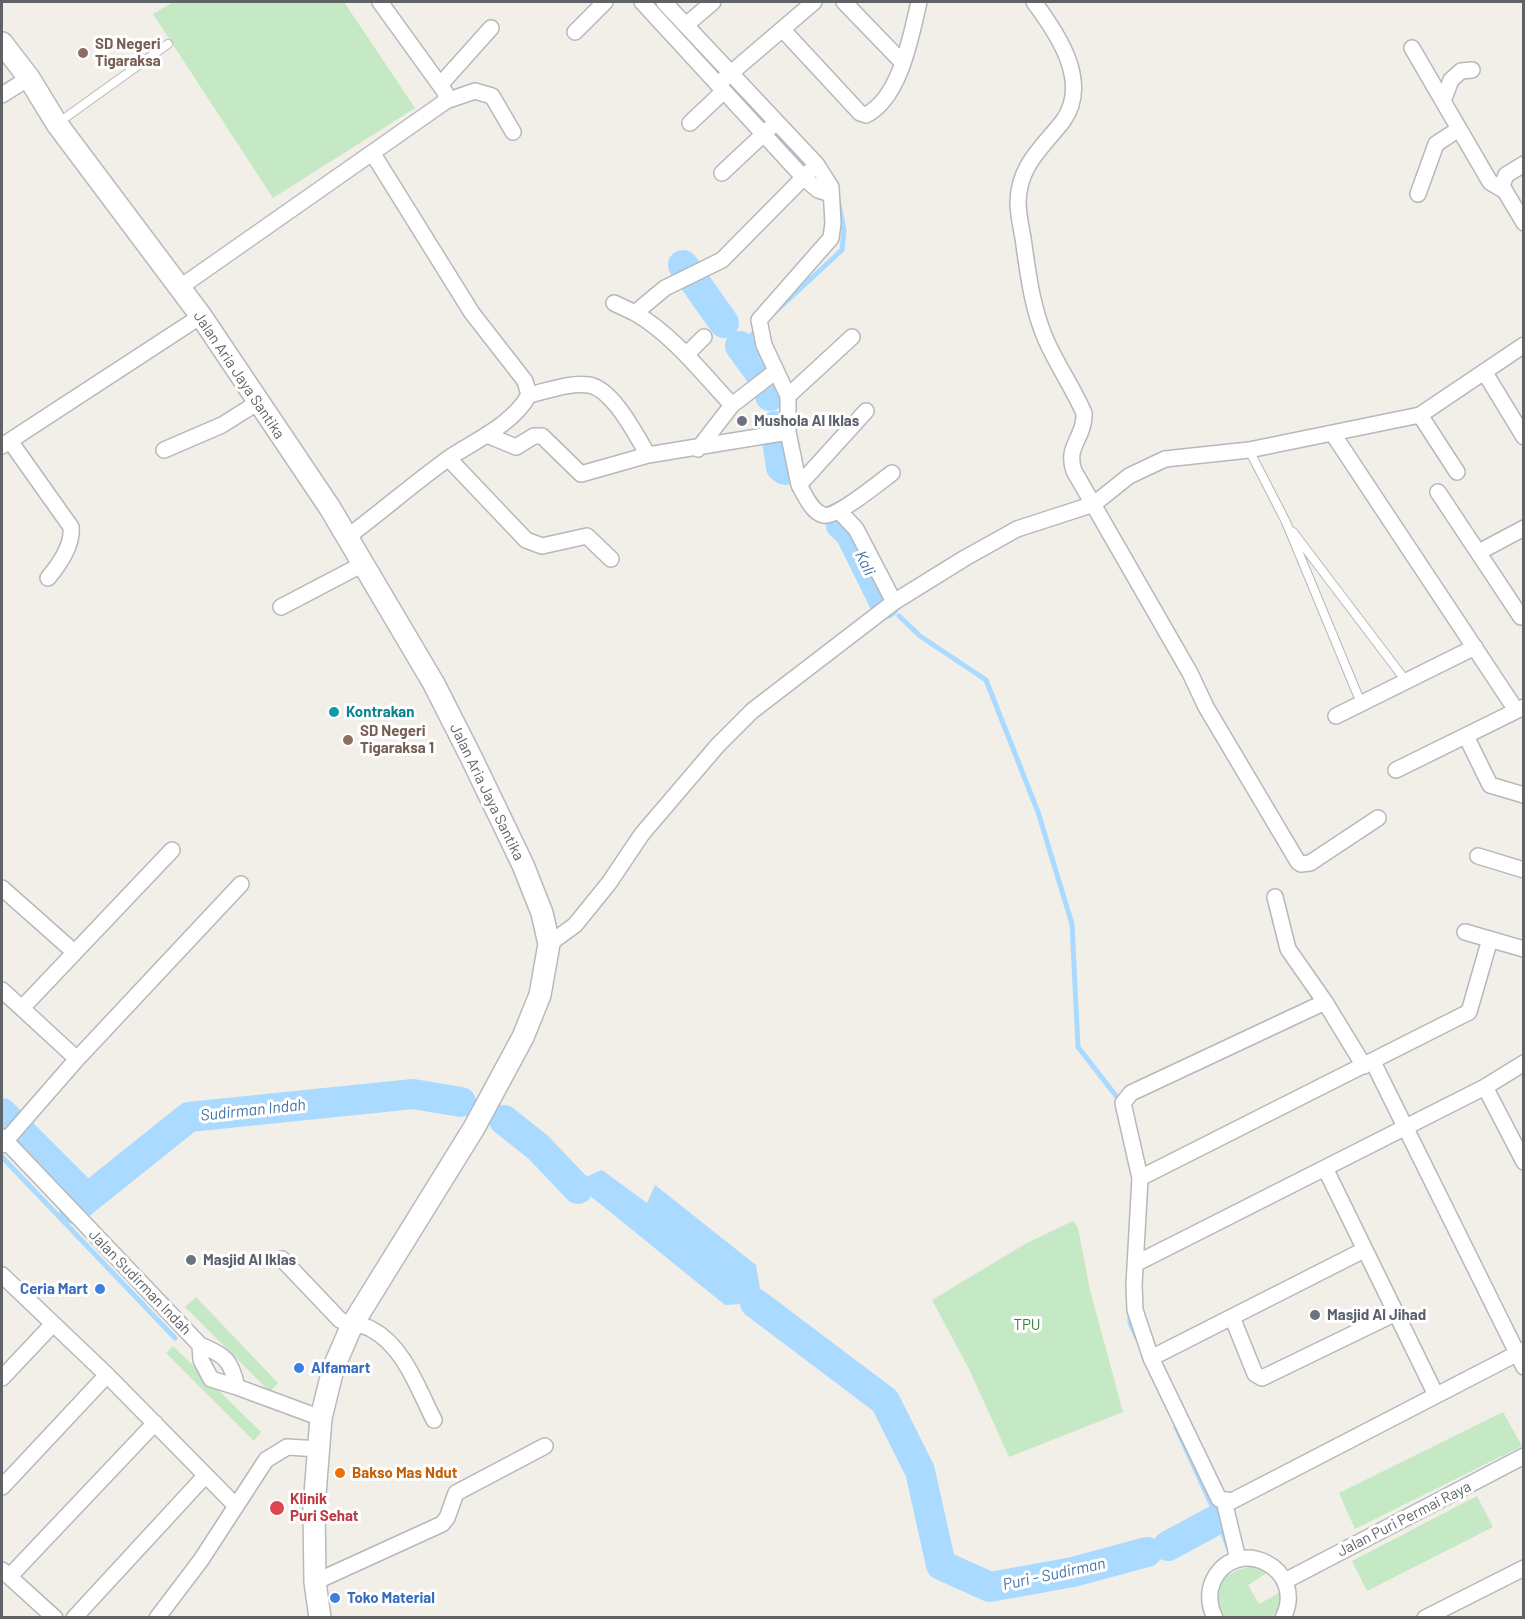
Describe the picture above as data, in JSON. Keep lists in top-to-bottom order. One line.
{"streets":{"street":["Jalan Aria Jaya Santika","Jalan Sudirman Indah","Jalan Puri Permai Raya"]},"water":["Kali","Sudirman Indah","Puri - Sudirman"],"parks":["TPU"],"places":["SD Negeri Tigaraksa","Mushola Al Iklas","Kontrakan","SD Negeri Tigaraksa 1","Masjid Al Iklas","Ceria Mart","Masjid Al Jihad","Alfamart","Bakso Mas Ndut","Klinik Puri Sehat","Toko Material"]}
